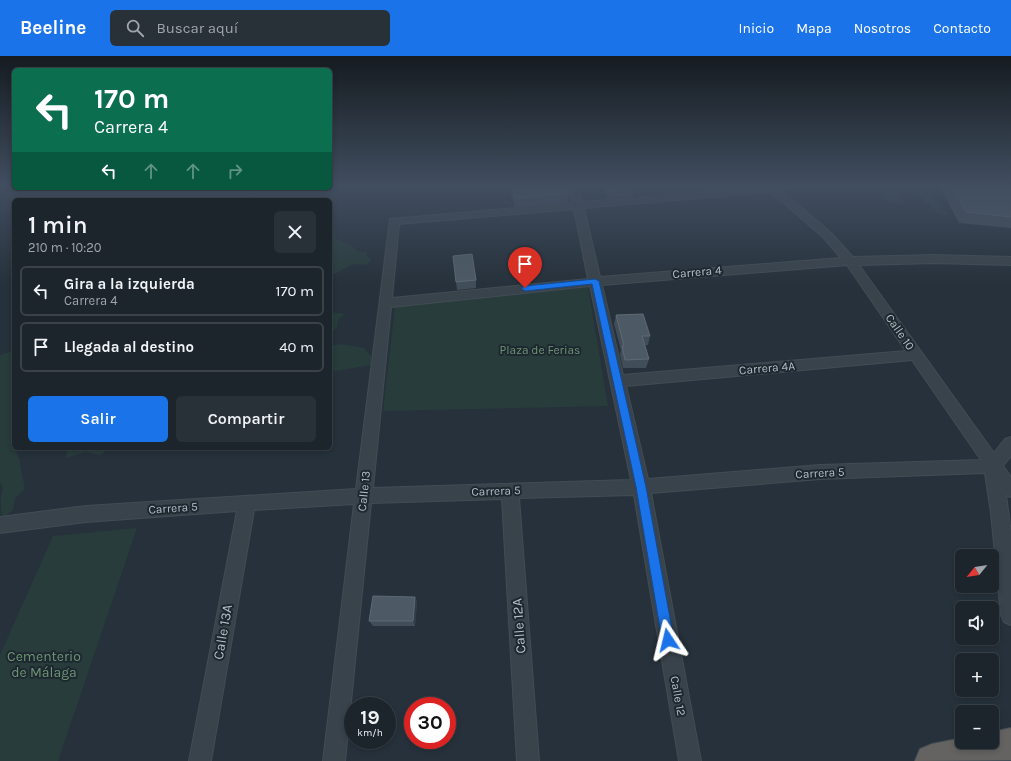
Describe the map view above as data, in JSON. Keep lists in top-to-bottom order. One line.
{"streets":{"street":["Carrera 4","Calle 10","Carrera 4A","Carrera 5","Calle 13","Calle 12A","Calle 13A","Calle 12"]},"crossings":[["Carrera 4","Calle 10"],["Carrera 4","Calle 13"],["Carrera 4","Calle 12"],["Calle 10","Carrera 4A"],["Calle 10","Carrera 5"],["Carrera 4A","Calle 12"],["Carrera 5","Calle 13"],["Carrera 5","Calle 12A"],["Carrera 5","Calle 13A"],["Carrera 5","Calle 12"]],"parks":["Plaza de Ferias","Cementerio de Málaga"],"north":"bottom left","page":{"header":"Beeline","search":"Buscar aquí","nav":["Inicio","Mapa","Nosotros","Contacto"],"turn":["170 m","Carrera 4"],"heading":["1 min","210 m · 10:20"],"list":[{"name":"Gira a la izquierda","note":"Carrera 4","value":"170 m"},{"name":"Llegada al destino","value":"40 m"}],"buttons":["Salir","Compartir"],"map_buttons":["+","−"],"speed":"19 km/h","limit":"30"}}
